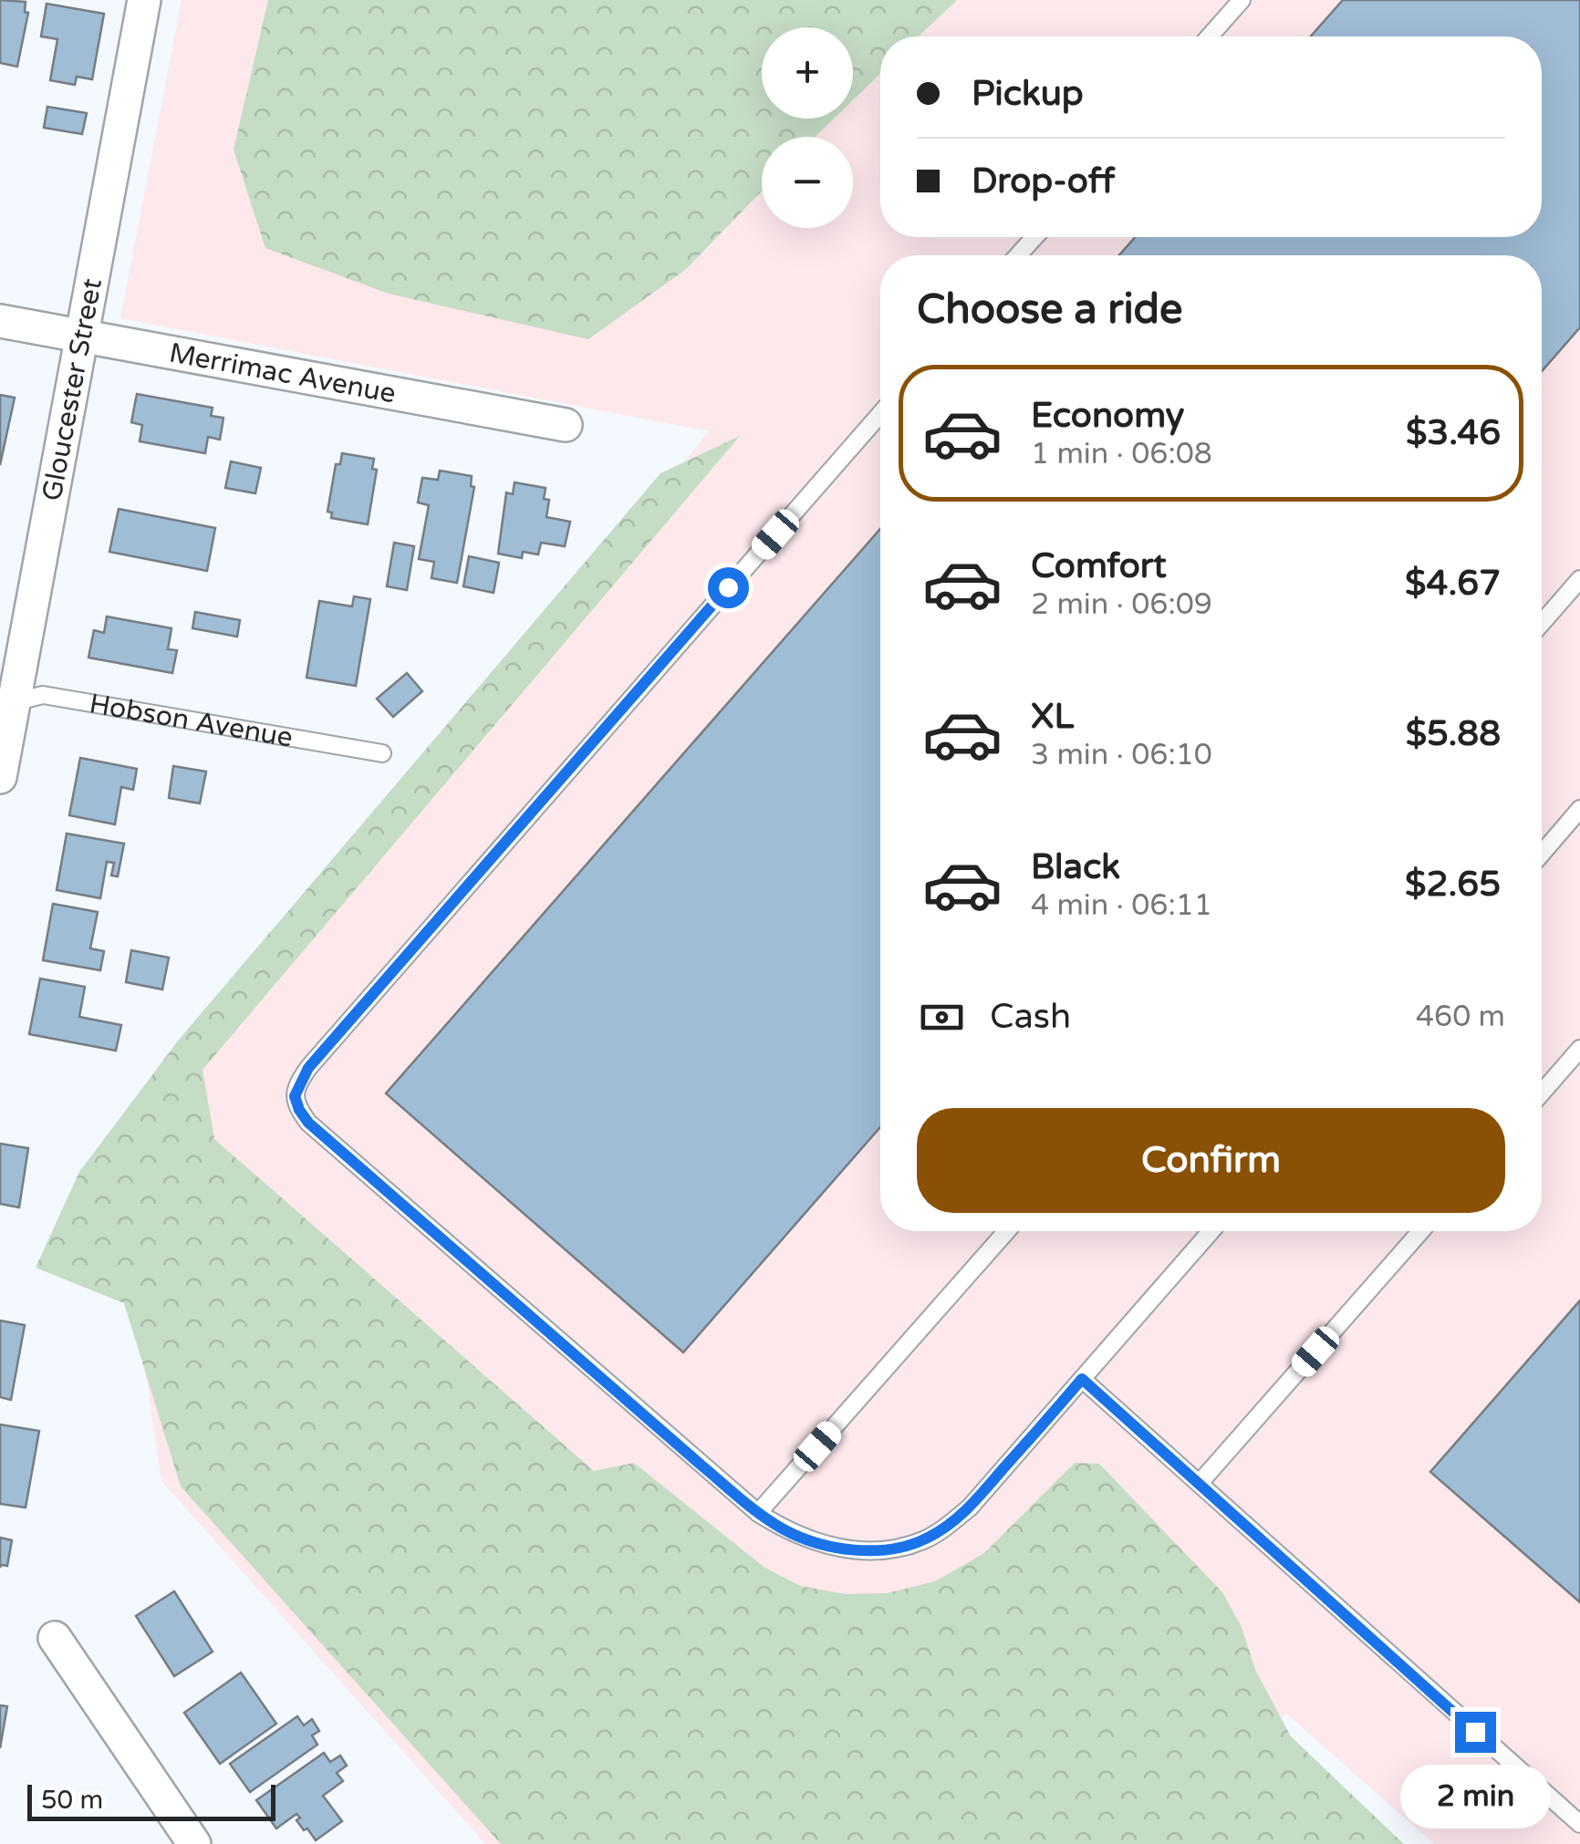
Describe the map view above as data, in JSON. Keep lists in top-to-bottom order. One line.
{"streets":{"street":["Merrimac Avenue","Gloucester Street"],"lane":["Hobson Avenue"]},"crossings":[["Merrimac Avenue","Gloucester Street"],["Gloucester Street","Hobson Avenue"]],"scale_bar":"50 m","page":{"map_buttons":["+","−"],"banner":["Pickup","Drop-off"],"heading":"Choose a ride","list":[{"name":"Economy","note":"1 min · 06:08","value":"$3.46"},{"name":"Comfort","note":"2 min · 06:09","value":"$4.67"},{"name":"XL","note":"3 min · 06:10","value":"$5.88"},{"name":"Black","note":"4 min · 06:11","value":"$2.65"}],"pay":["Cash","460 m"],"buttons":"Confirm","bubble":"2 min","scale":"50 m"}}
